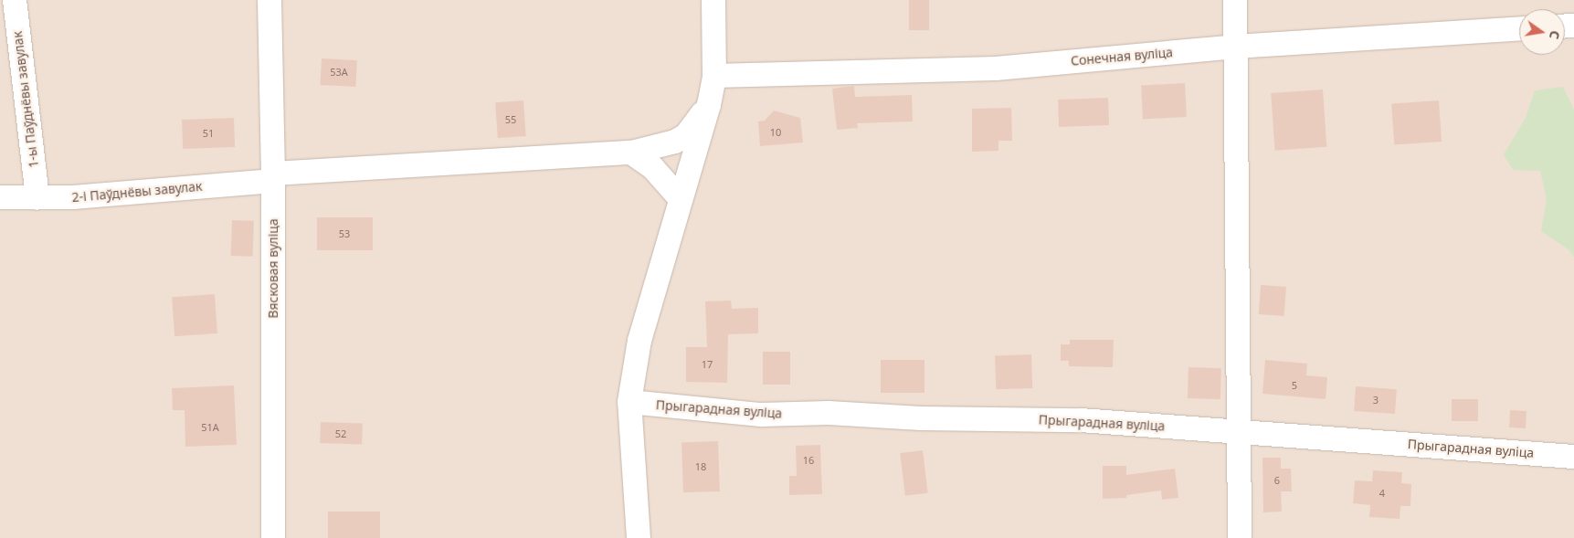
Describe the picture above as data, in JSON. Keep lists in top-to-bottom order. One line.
{"streets":{"street":["Сонечная вуліца","1-ы Паўднёвы завулак","2-і Паўднёвы завулак","Вясковая вуліца","Прыгарадная вуліца"]},"crossings":[["1-ы Паўднёвы завулак","2-і Паўднёвы завулак"],["2-і Паўднёвы завулак","Вясковая вуліца"]],"house_numbers":["53А","55","10","51","53","17","5","3","51А","52","16","18","6","4"],"north":"right"}
